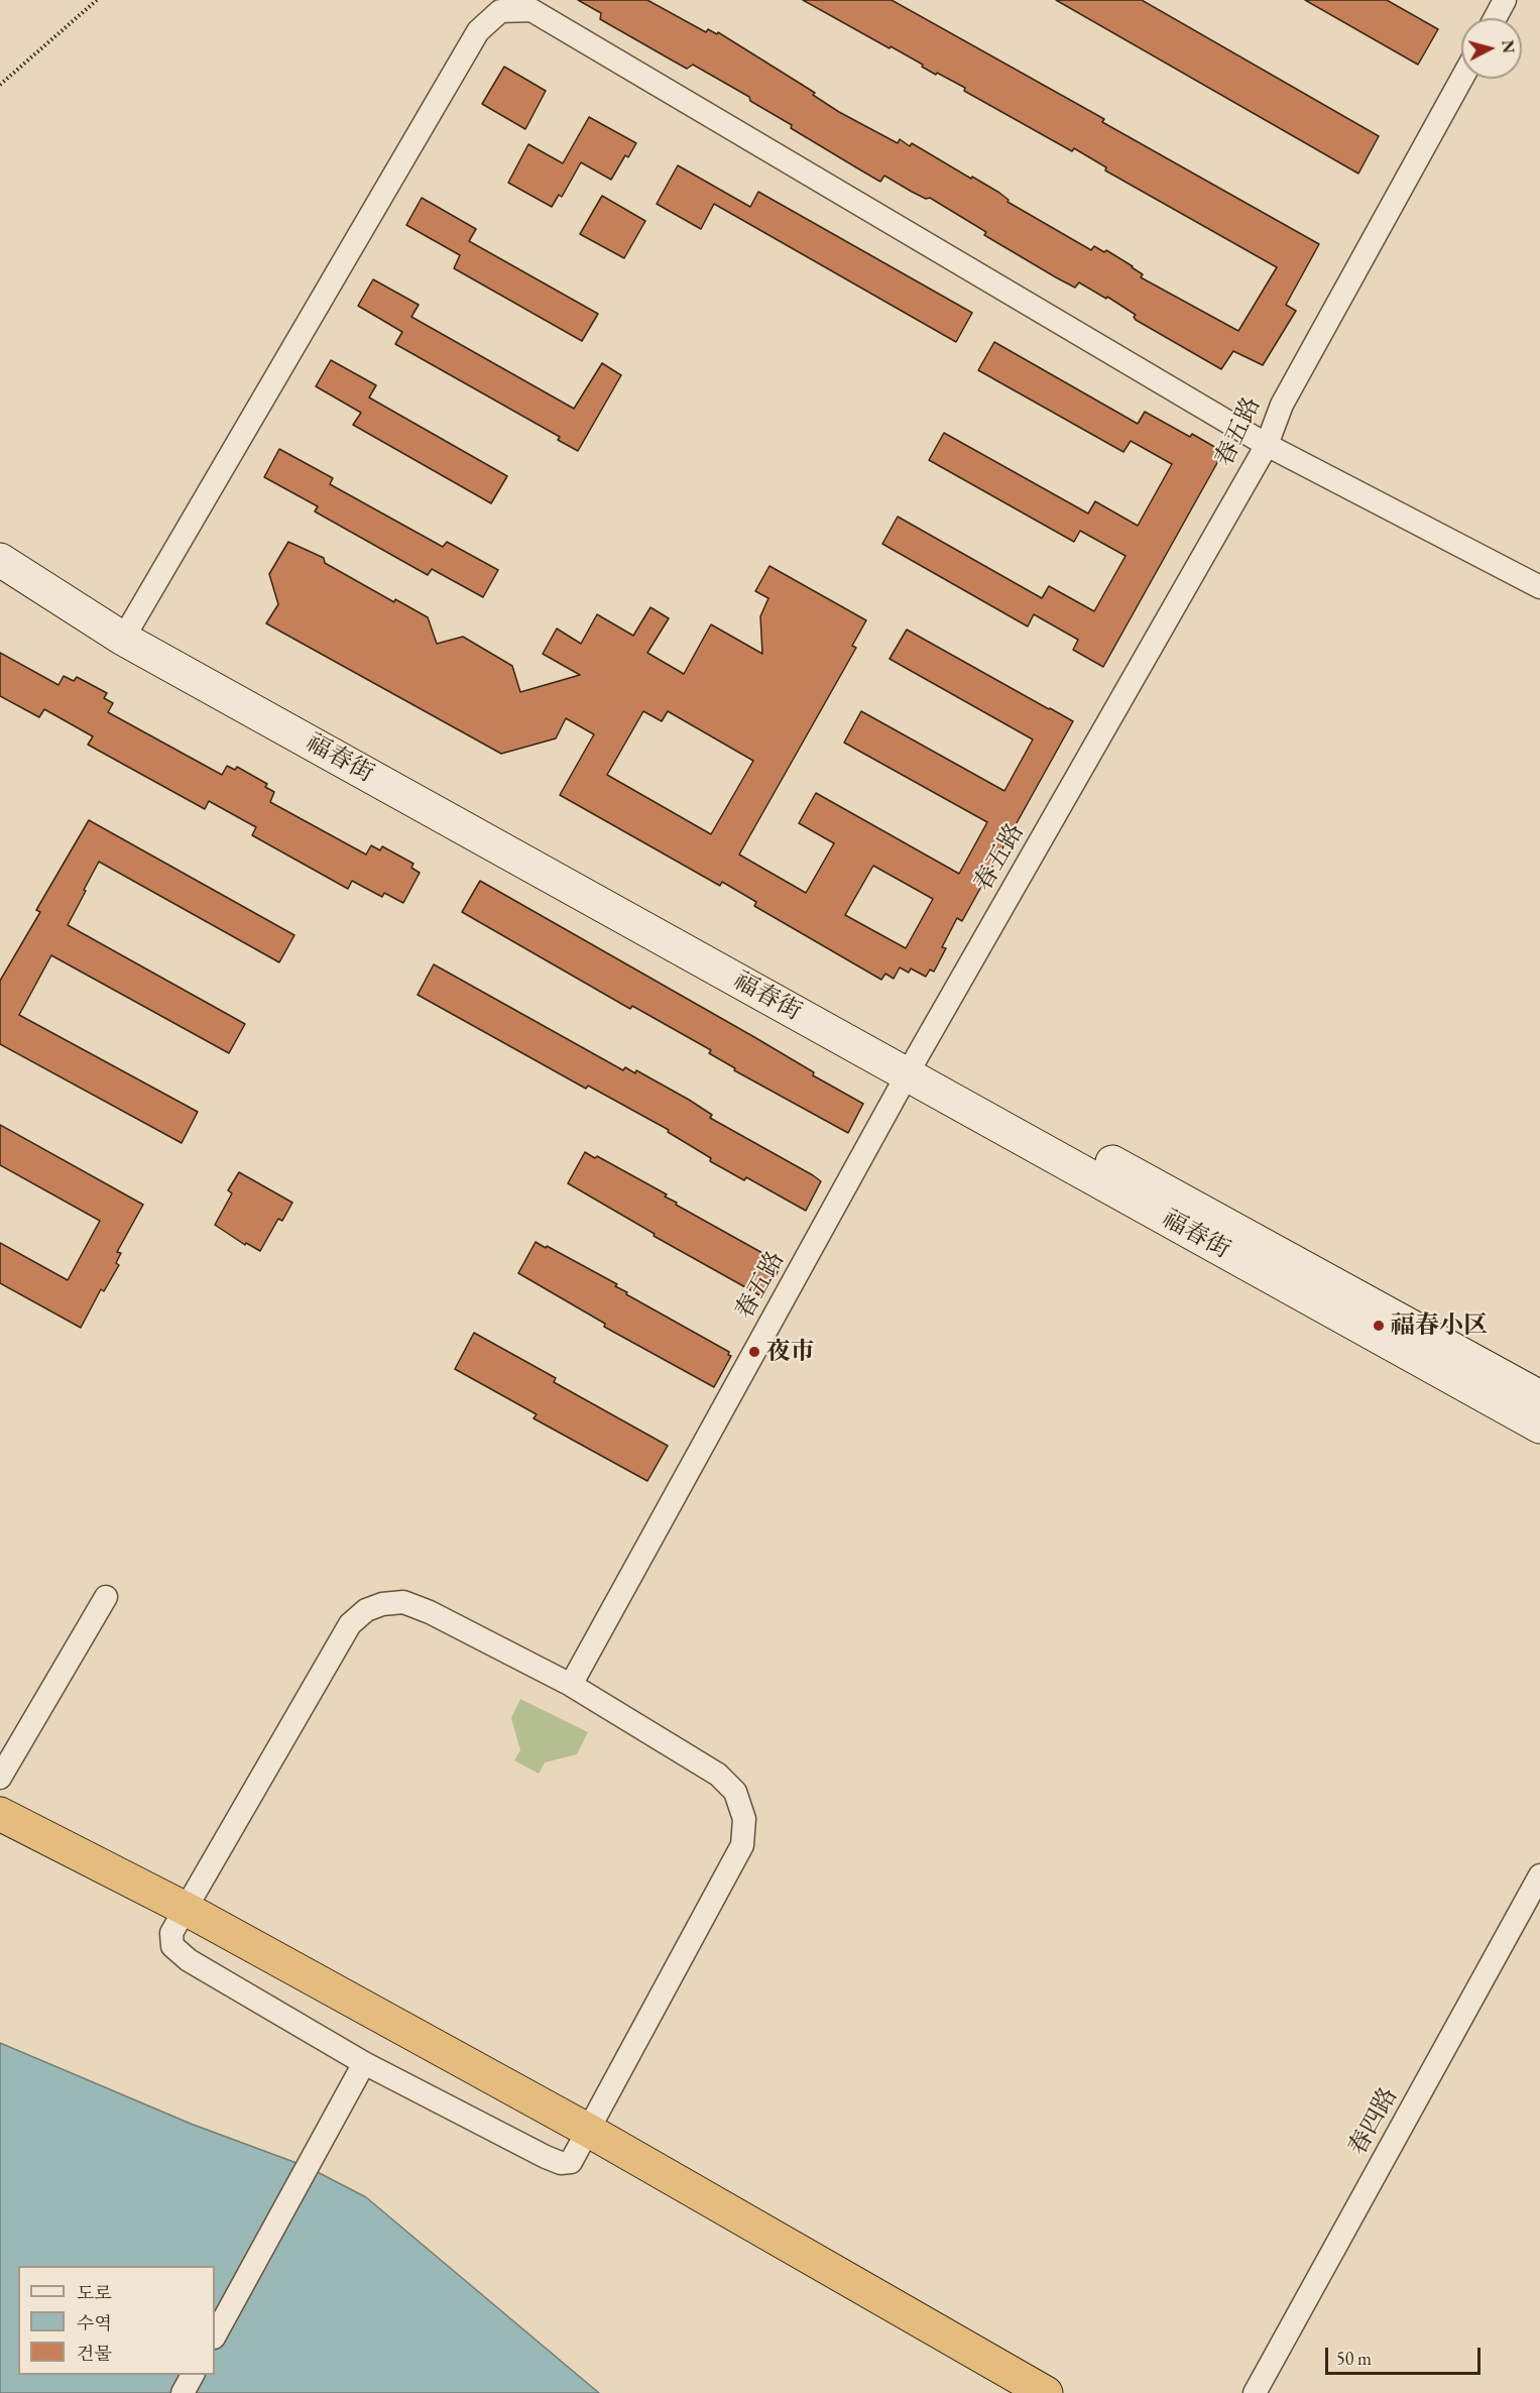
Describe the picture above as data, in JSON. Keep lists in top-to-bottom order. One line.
{"streets":{"main road":["福春街"],"street":["春五路","春四路"]},"crossings":[["春五路","福春街"]],"places":["福春小区","夜市"],"legend":["도로","수역","건물"],"scale_bar":"50 m","north":"right"}
